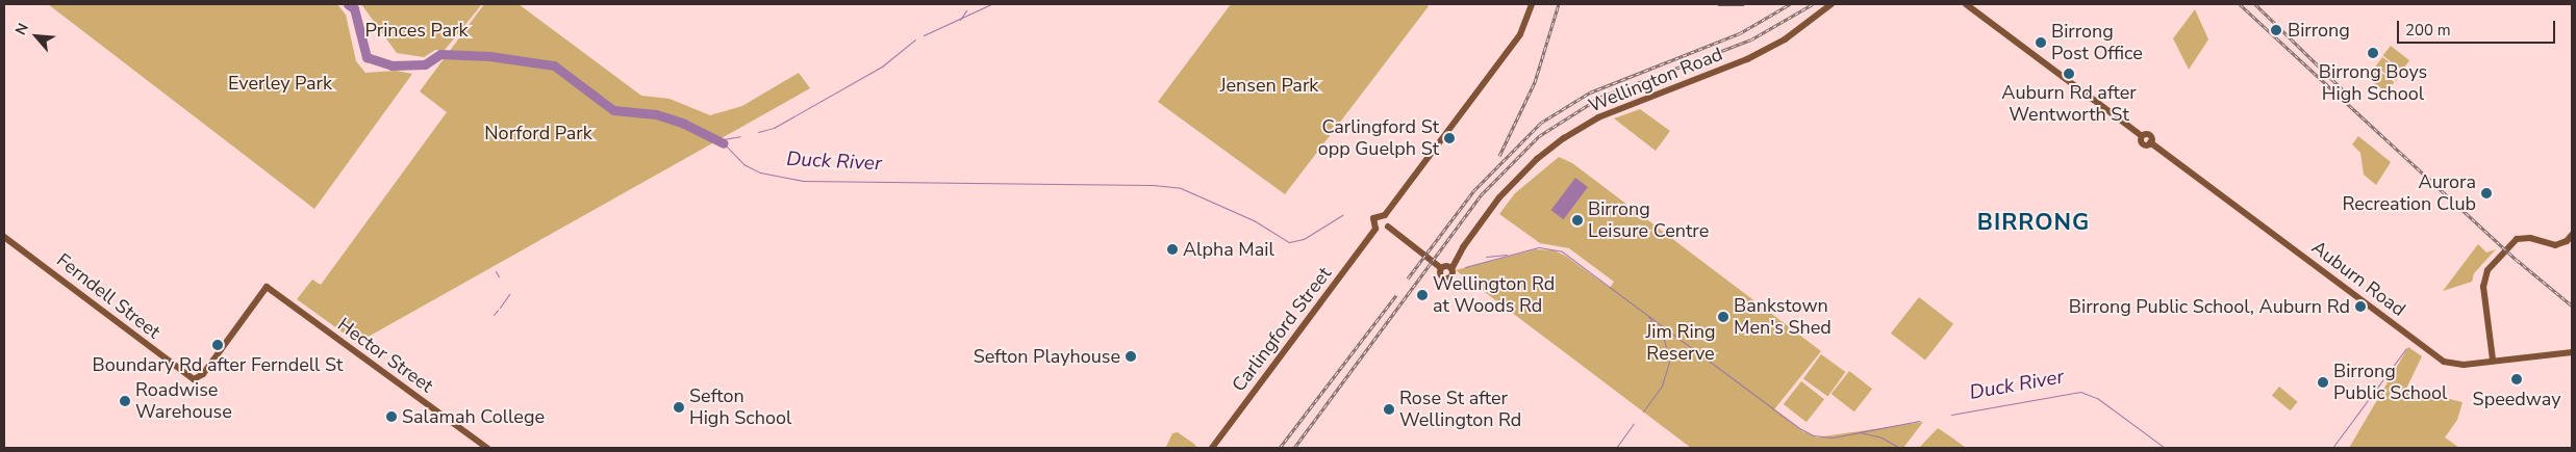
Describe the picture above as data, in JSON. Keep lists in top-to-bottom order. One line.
{"streets":{"main road":["Wellington Road","Auburn Road","Ferndell Street","Carlingford Street","Hector Street"]},"crossings":[["Ferndell Street","Hector Street"]],"districts":["BIRRONG"],"water":["Duck River"],"parks":["Princes Park","Everley Park","Jensen Park","Norford Park","Jim Ring Reserve"],"places":["Birrong","Birrong Post Office","Birrong Boys High School","Auburn Rd after Wentworth St","Carlingford St opp Guelph St","Aurora Recreation Club","Birrong Leisure Centre","Alpha Mail","Wellington Rd at Woods Rd","Birrong Public School, Auburn Rd","Bankstown Men's Shed","Boundary Rd after Ferndell St","Sefton Playhouse","Speedway","Birrong Public School","Roadwise Warehouse","Sefton High School","Rose St after Wellington Rd","Salamah College"],"scale_bar":"200 m","north":"top left"}
